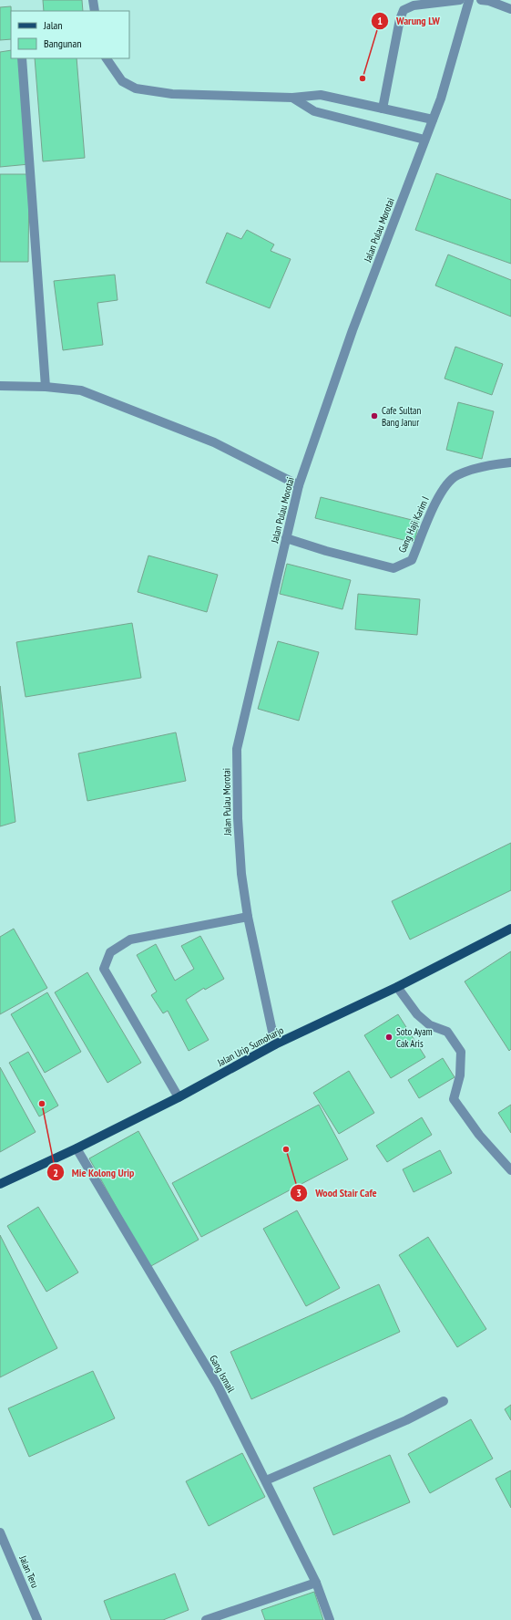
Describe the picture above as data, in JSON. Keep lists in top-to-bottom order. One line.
{"streets":{"main road":["Jalan Urip Sumoharjo"],"street":["Jalan Pulau Morotai","Gang Haji Karim I","Gang Ismail","Jalan Teru"]},"crossings":[["Jalan Pulau Morotai","Gang Haji Karim I"],["Jalan Pulau Morotai","Jalan Urip Sumoharjo"],["Jalan Urip Sumoharjo","Gang Ismail"]],"places":["Warung LW","Cafe Sultan Bang Janur","Soto Ayam Cak Aris","Mie Kolong Urip","Wood Stair Cafe"],"legend":["Jalan","Bangunan"]}
